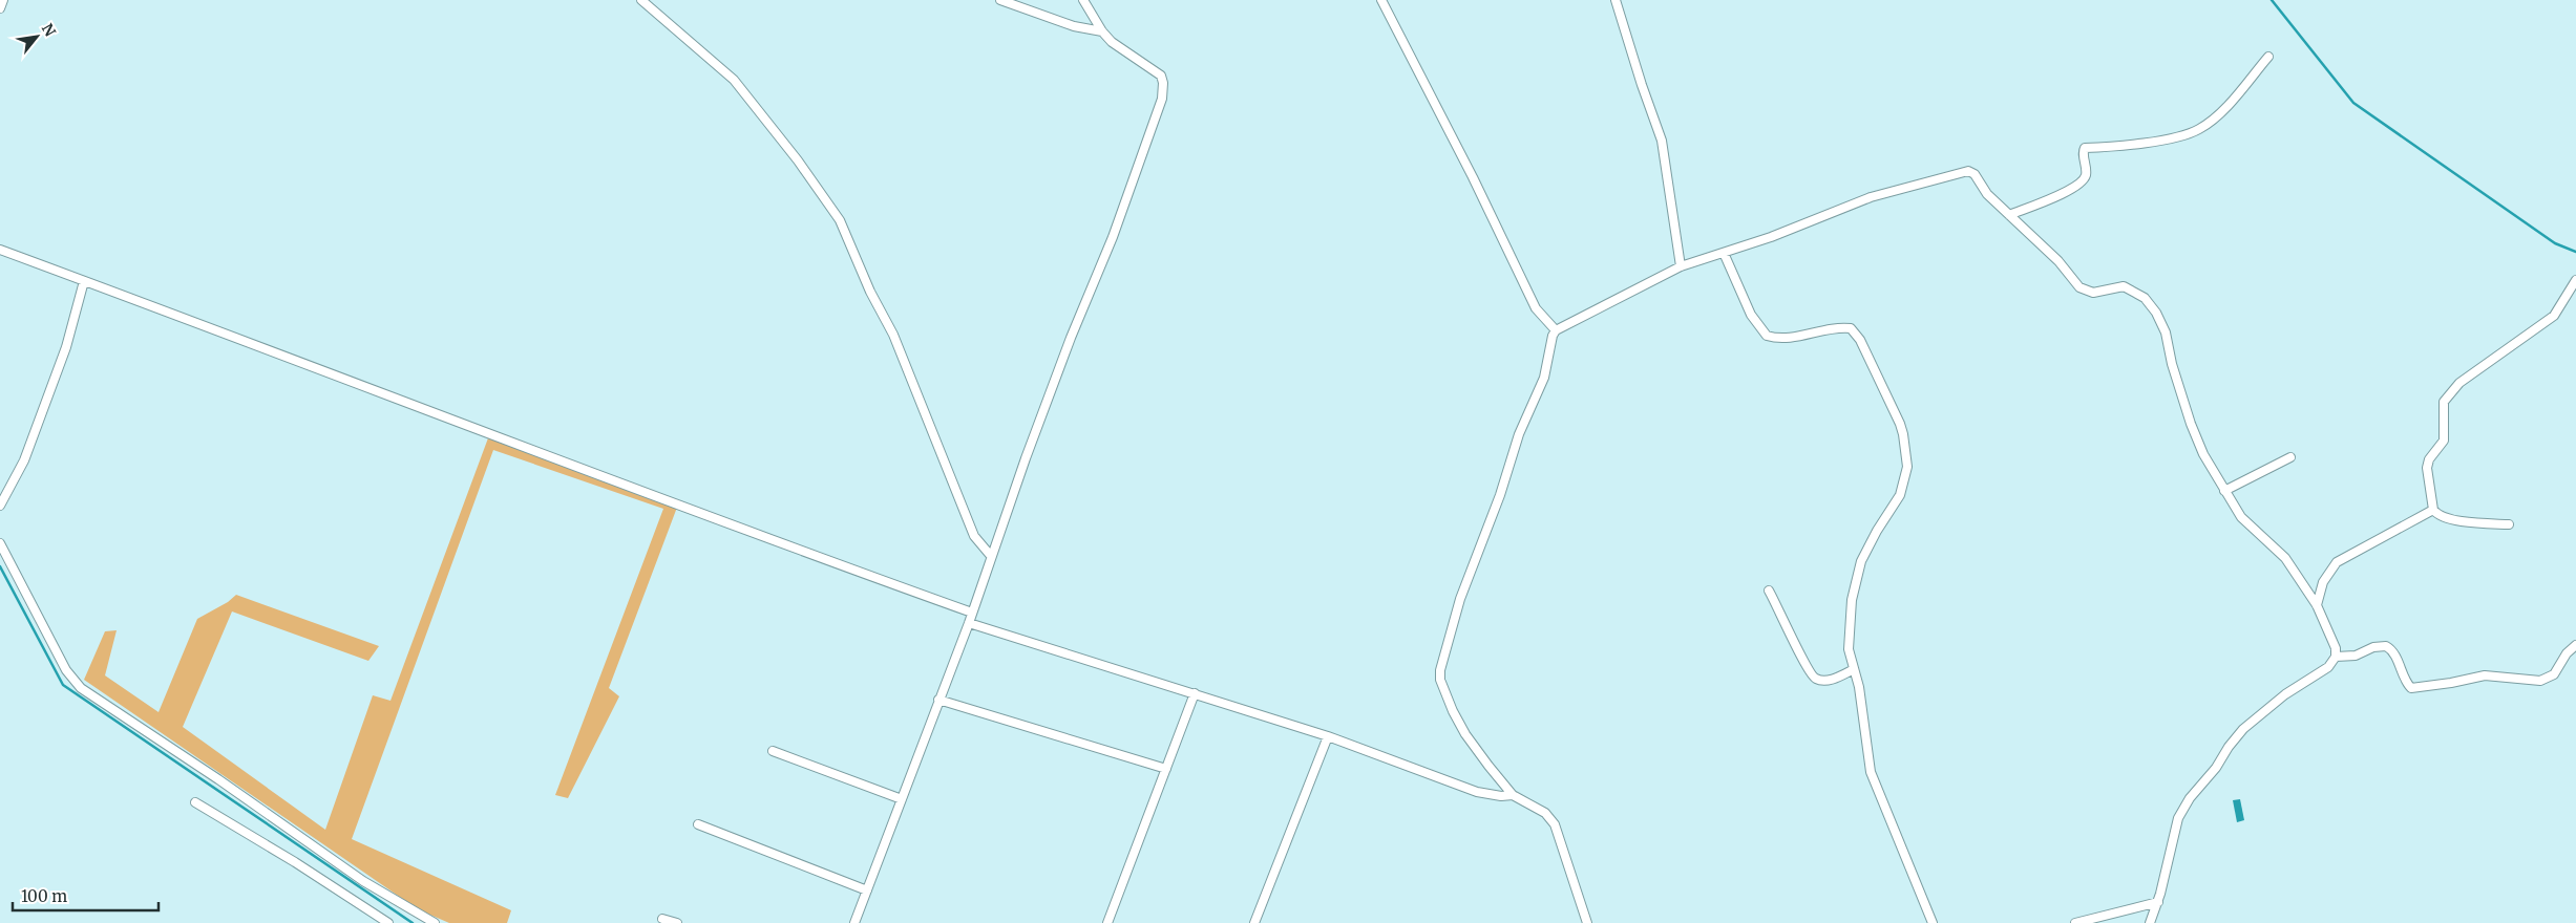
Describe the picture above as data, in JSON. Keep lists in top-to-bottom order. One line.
{"scale_bar":"100 m","north":"top right"}
